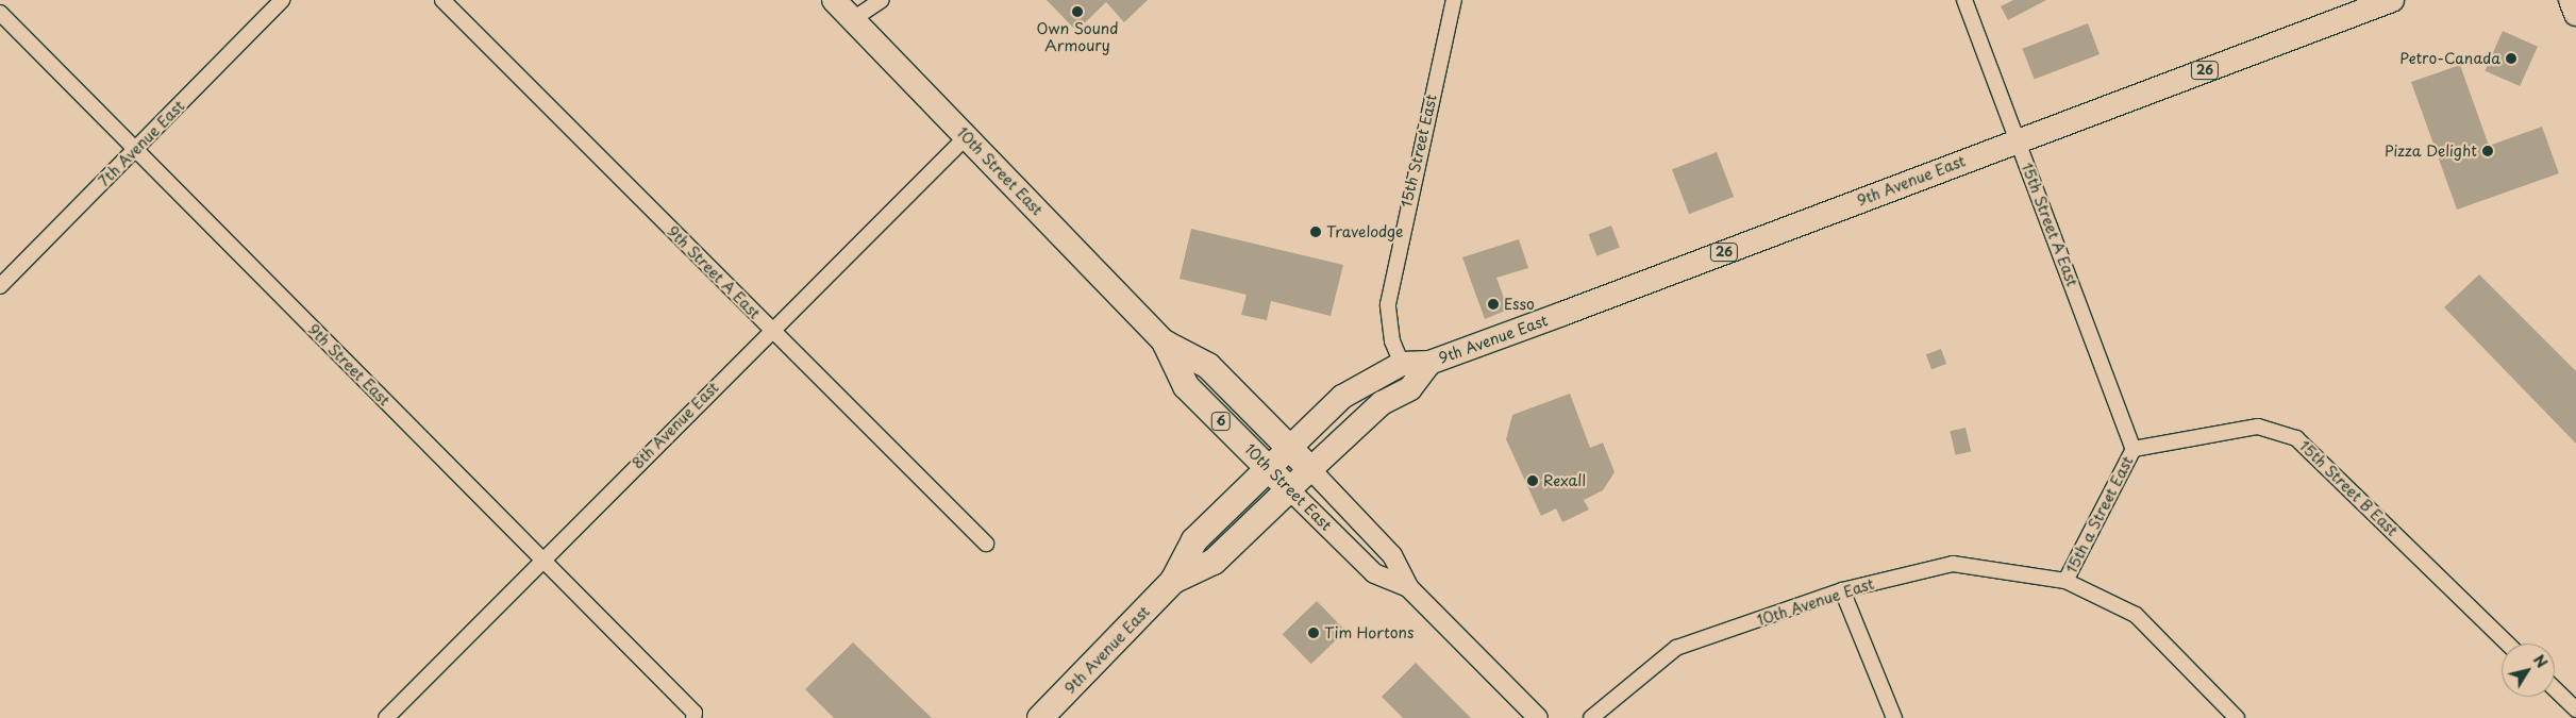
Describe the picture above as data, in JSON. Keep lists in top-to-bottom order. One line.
{"streets":{"highway":["10th Street East","9th Avenue East","6"],"main road":["26"],"street":["7th Avenue East","15th Street East","15th Street A East","9th Street A East","9th Street East","8th Avenue East","15th Street B East","15th a Street East","10th Avenue East"]},"crossings":[["7th Avenue East","9th Street East"],["15th Street East","9th Avenue East"],["10th Street East","9th Avenue East"],["10th Street East","8th Avenue East"],["9th Avenue East","15th Street A East"],["15th Street A East","15th Street B East"],["15th Street A East","15th a Street East"],["9th Street A East","8th Avenue East"],["9th Street East","8th Avenue East"],["15th Street B East","15th a Street East"],["15th a Street East","10th Avenue East"]],"places":["Own Sound Armoury","Petro-Canada","Pizza Delight","Travelodge","Esso","Rexall","Tim Hortons"],"north":"top right"}
